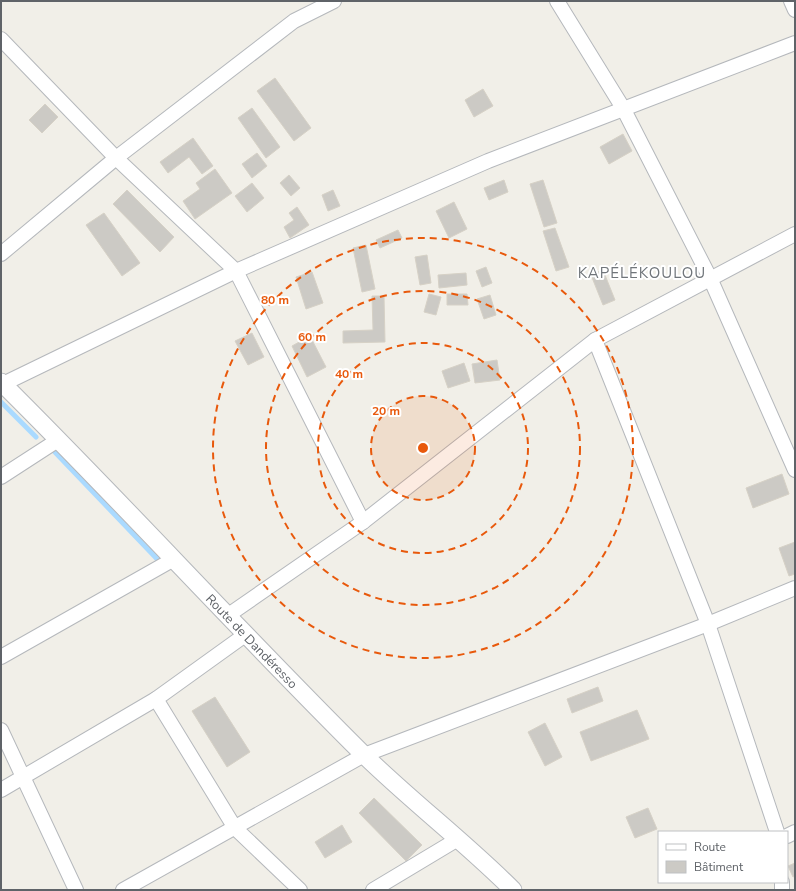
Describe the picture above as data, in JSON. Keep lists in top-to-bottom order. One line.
{"streets":{"street":["Route de Dandéresso"]},"districts":["KAPÉLÉKOULOU"],"legend":["Route","Bâtiment"],"rings":["80 m","60 m","40 m","20 m"]}
